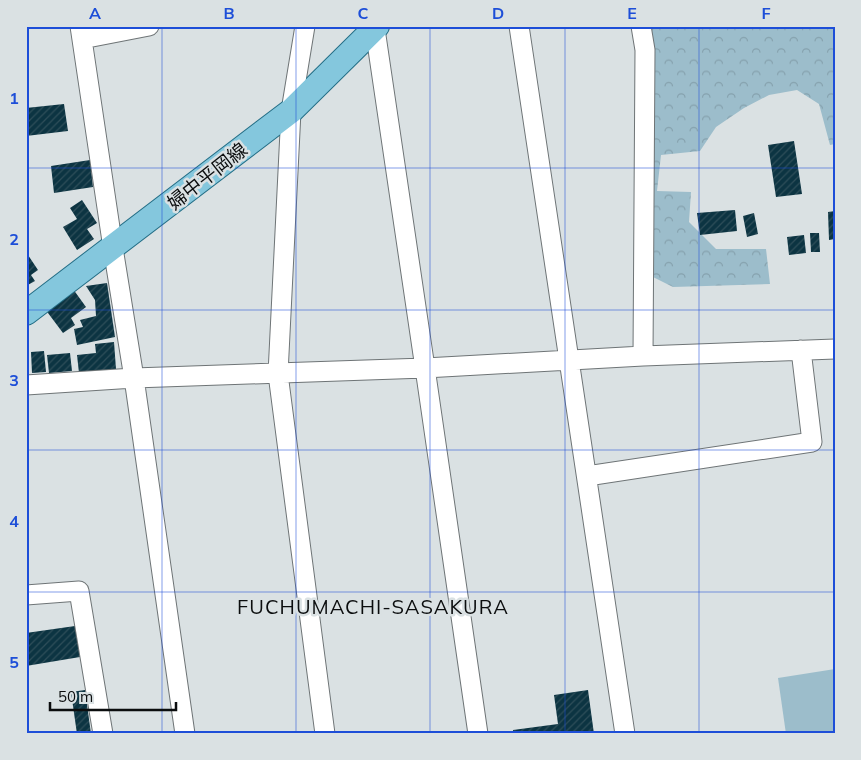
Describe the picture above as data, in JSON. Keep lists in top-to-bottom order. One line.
{"streets":{"main road":["婦中平岡線"]},"districts":["FUCHUMACHI-SASAKURA"],"scale_bar":"50 m","grid":{"columns":["A","B","C","D","E","F"],"rows":["1","2","3","4","5"]}}
